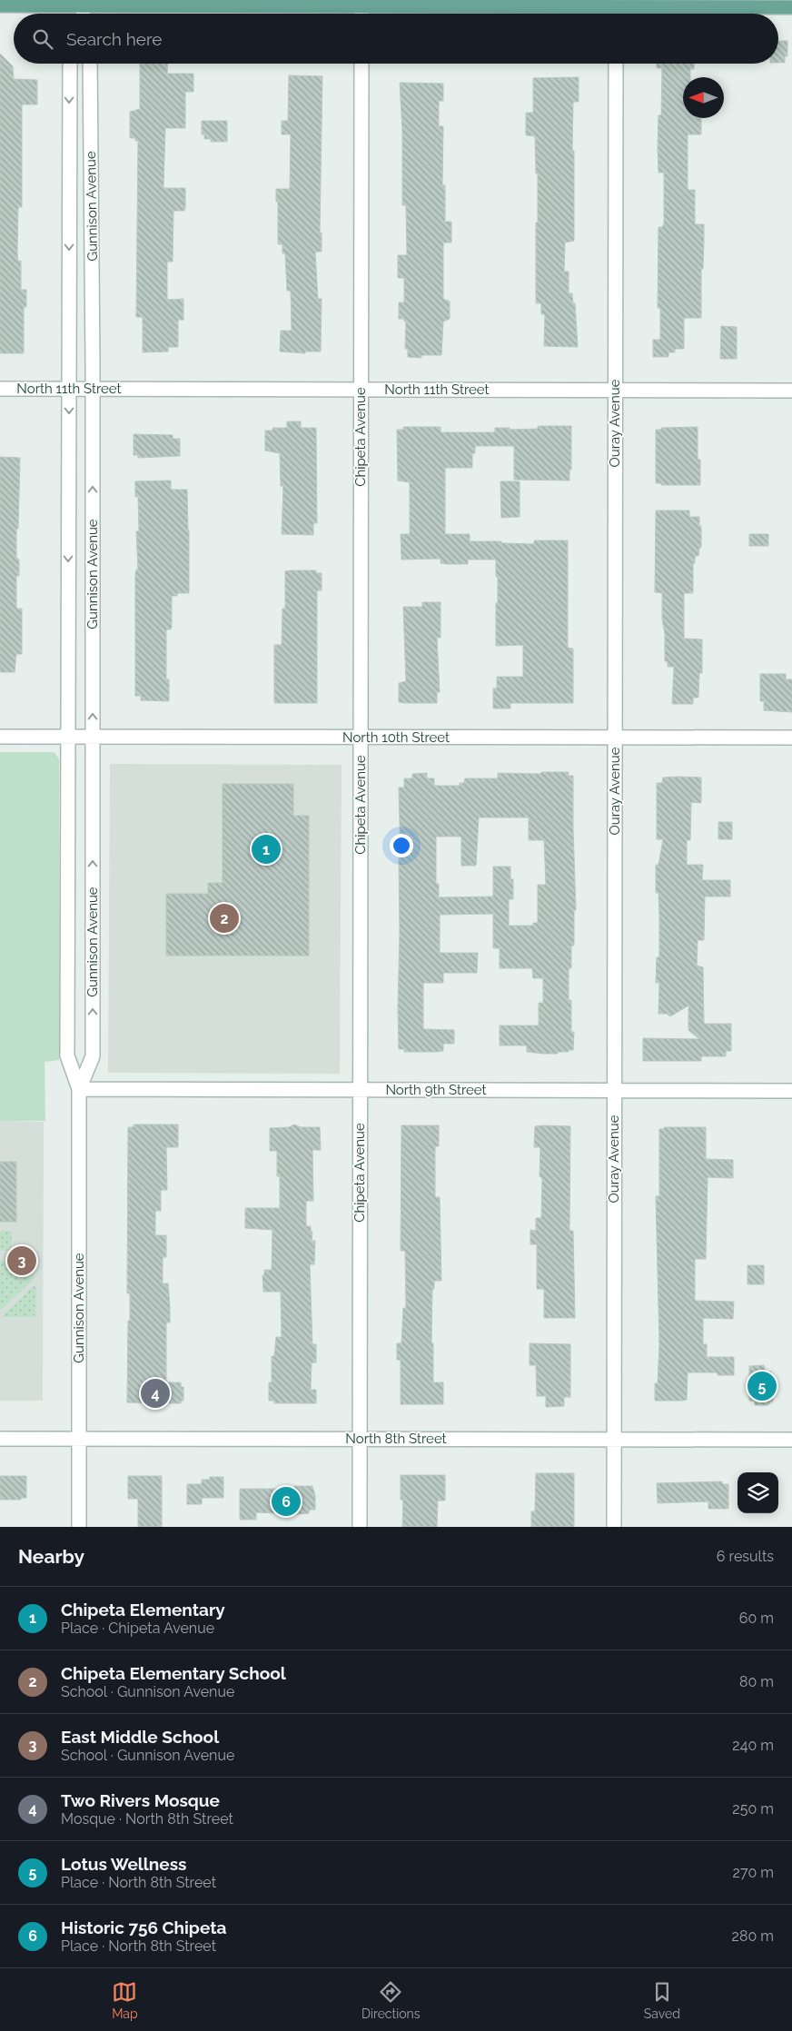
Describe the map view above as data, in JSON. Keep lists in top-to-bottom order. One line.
{"streets":{"street":["Gunnison Avenue","North 11th Street","Ouray Avenue","Chipeta Avenue","North 10th Street","North 9th Street","North 8th Street"]},"crossings":[["Gunnison Avenue","North 11th Street"],["Gunnison Avenue","North 10th Street"],["Gunnison Avenue","North 9th Street"],["Gunnison Avenue","North 8th Street"],["North 11th Street","Ouray Avenue"],["North 11th Street","Chipeta Avenue"],["Ouray Avenue","North 10th Street"],["Ouray Avenue","North 9th Street"],["Ouray Avenue","North 8th Street"],["Chipeta Avenue","North 10th Street"],["Chipeta Avenue","North 9th Street"],["Chipeta Avenue","North 8th Street"]],"north":"left","page":{"search":"Search here","pins":["1","2","3","5","4","6"],"heading":["Nearby","6 results"],"list":[{"mark":"1","name":"Chipeta Elementary","note":"Place · Chipeta Avenue","value":"60 m"},{"mark":"2","name":"Chipeta Elementary School","note":"School · Gunnison Avenue","value":"80 m"},{"mark":"3","name":"East Middle School","note":"School · Gunnison Avenue","value":"240 m"},{"mark":"4","name":"Two Rivers Mosque","note":"Mosque · North 8th Street","value":"250 m"},{"mark":"5","name":"Lotus Wellness","note":"Place · North 8th Street","value":"270 m"},{"mark":"6","name":"Historic 756 Chipeta","note":"Place · North 8th Street","value":"280 m"}],"nav":["Map","Directions","Saved"]}}
